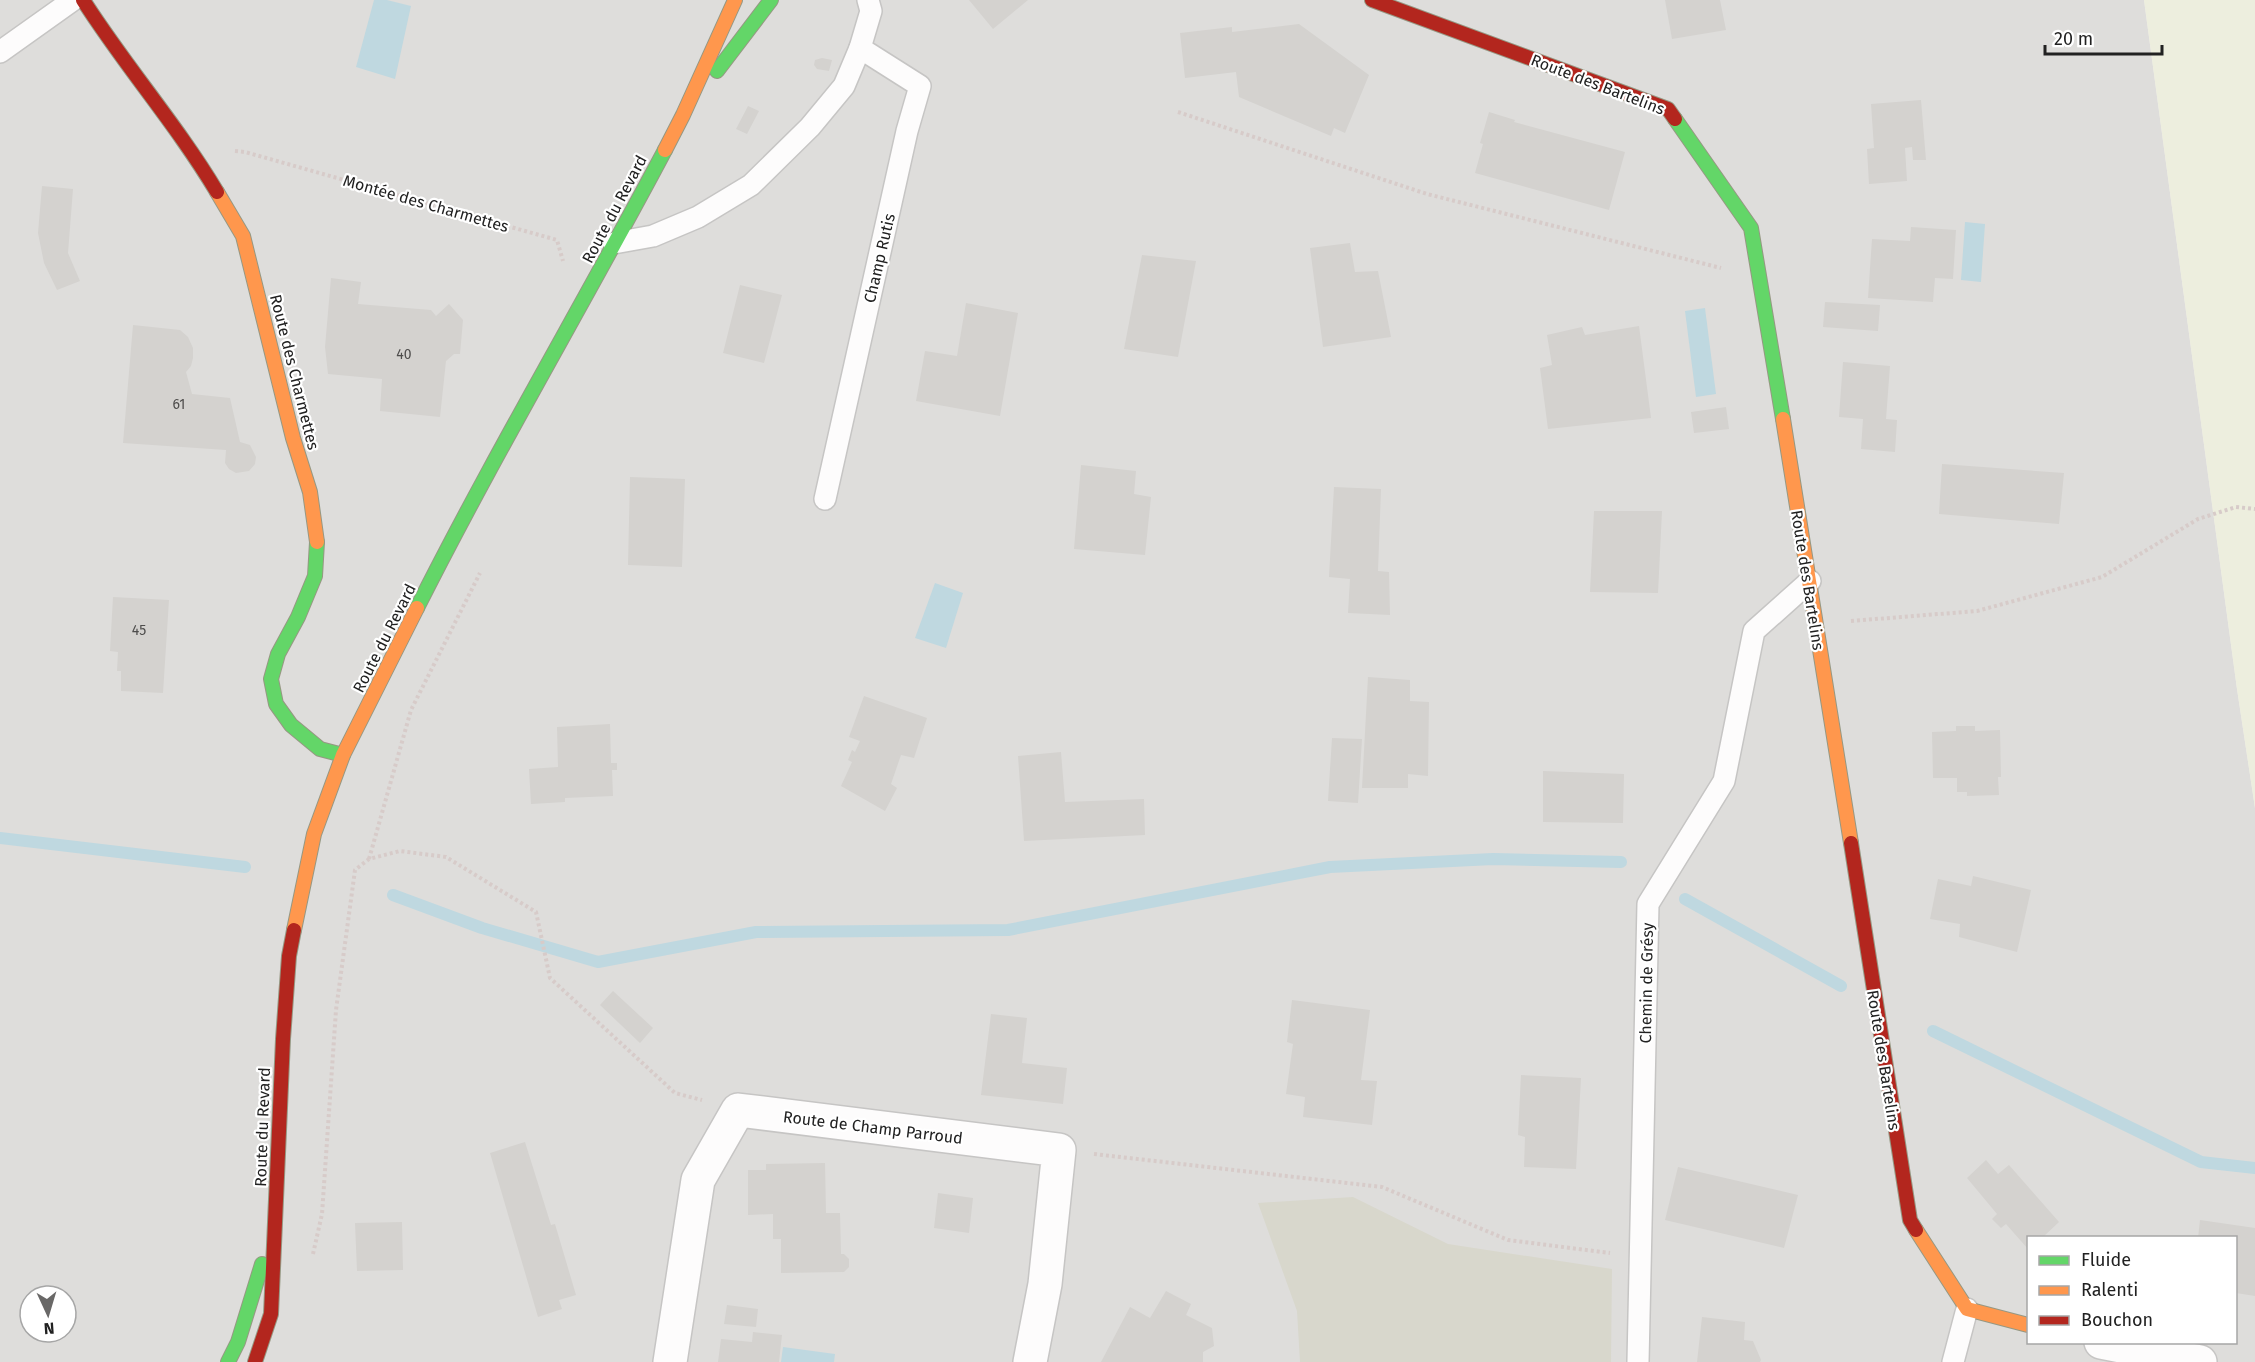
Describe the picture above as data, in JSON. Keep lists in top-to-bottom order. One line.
{"streets":{"street":["Route des Bartelins","Route du Revard","Route des Charmettes","Route de Champ Parroud"],"lane":["Champ Rutis","Chemin de Grésy"],"path":["Montée des Charmettes"]},"crossings":[["Route des Bartelins","Chemin de Grésy"],["Montée des Charmettes","Route du Revard"],["Route du Revard","Route des Charmettes"]],"house_numbers":["40","61","45"],"legend":["Fluide","Ralenti","Bouchon"],"scale_bar":"20 m","north":"bottom"}
